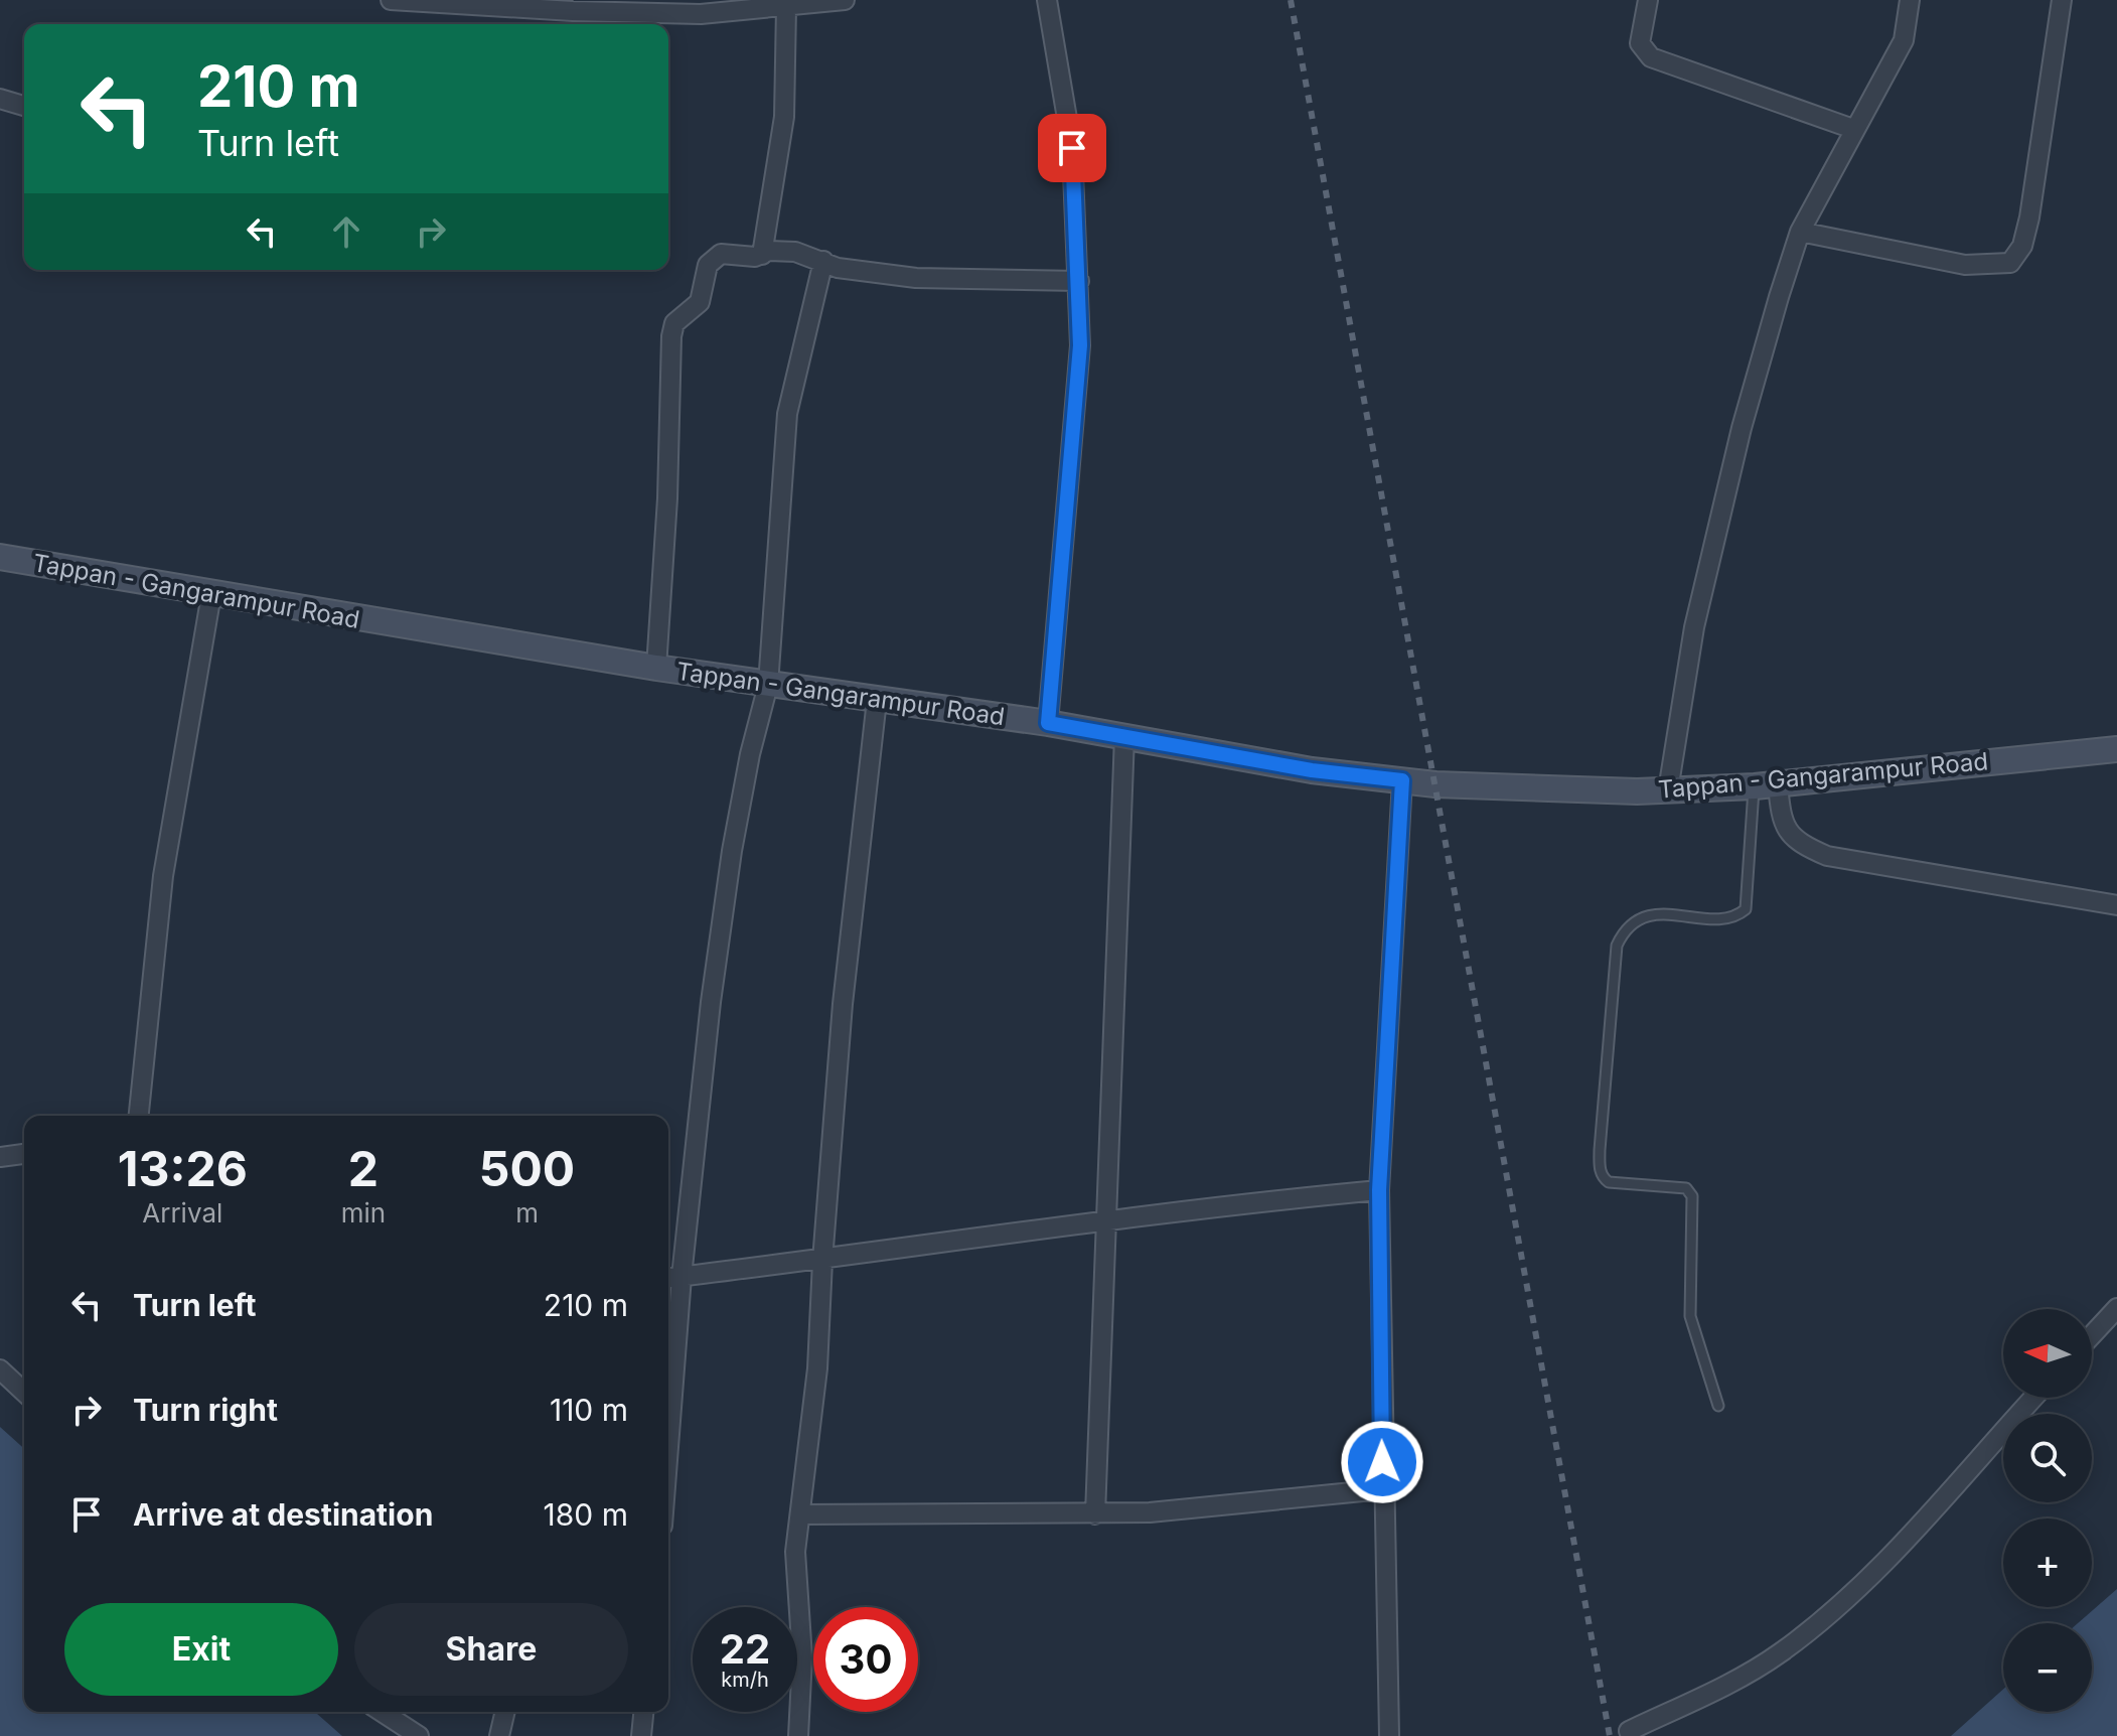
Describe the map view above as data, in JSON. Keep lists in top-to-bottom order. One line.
{"streets":{"main road":["Tappan - Gangarampur Road"]},"north":"left","page":{"turn":["210 m","Turn left"],"eta":["13:26","Arrival","2","min","500","m"],"list":[{"name":"Turn left","value":"210 m"},{"name":"Turn right","value":"110 m"},{"name":"Arrive at destination","value":"180 m"}],"map_buttons":["+","−"],"buttons":["Exit","Share"],"speed":"22 km/h","limit":"30"}}
